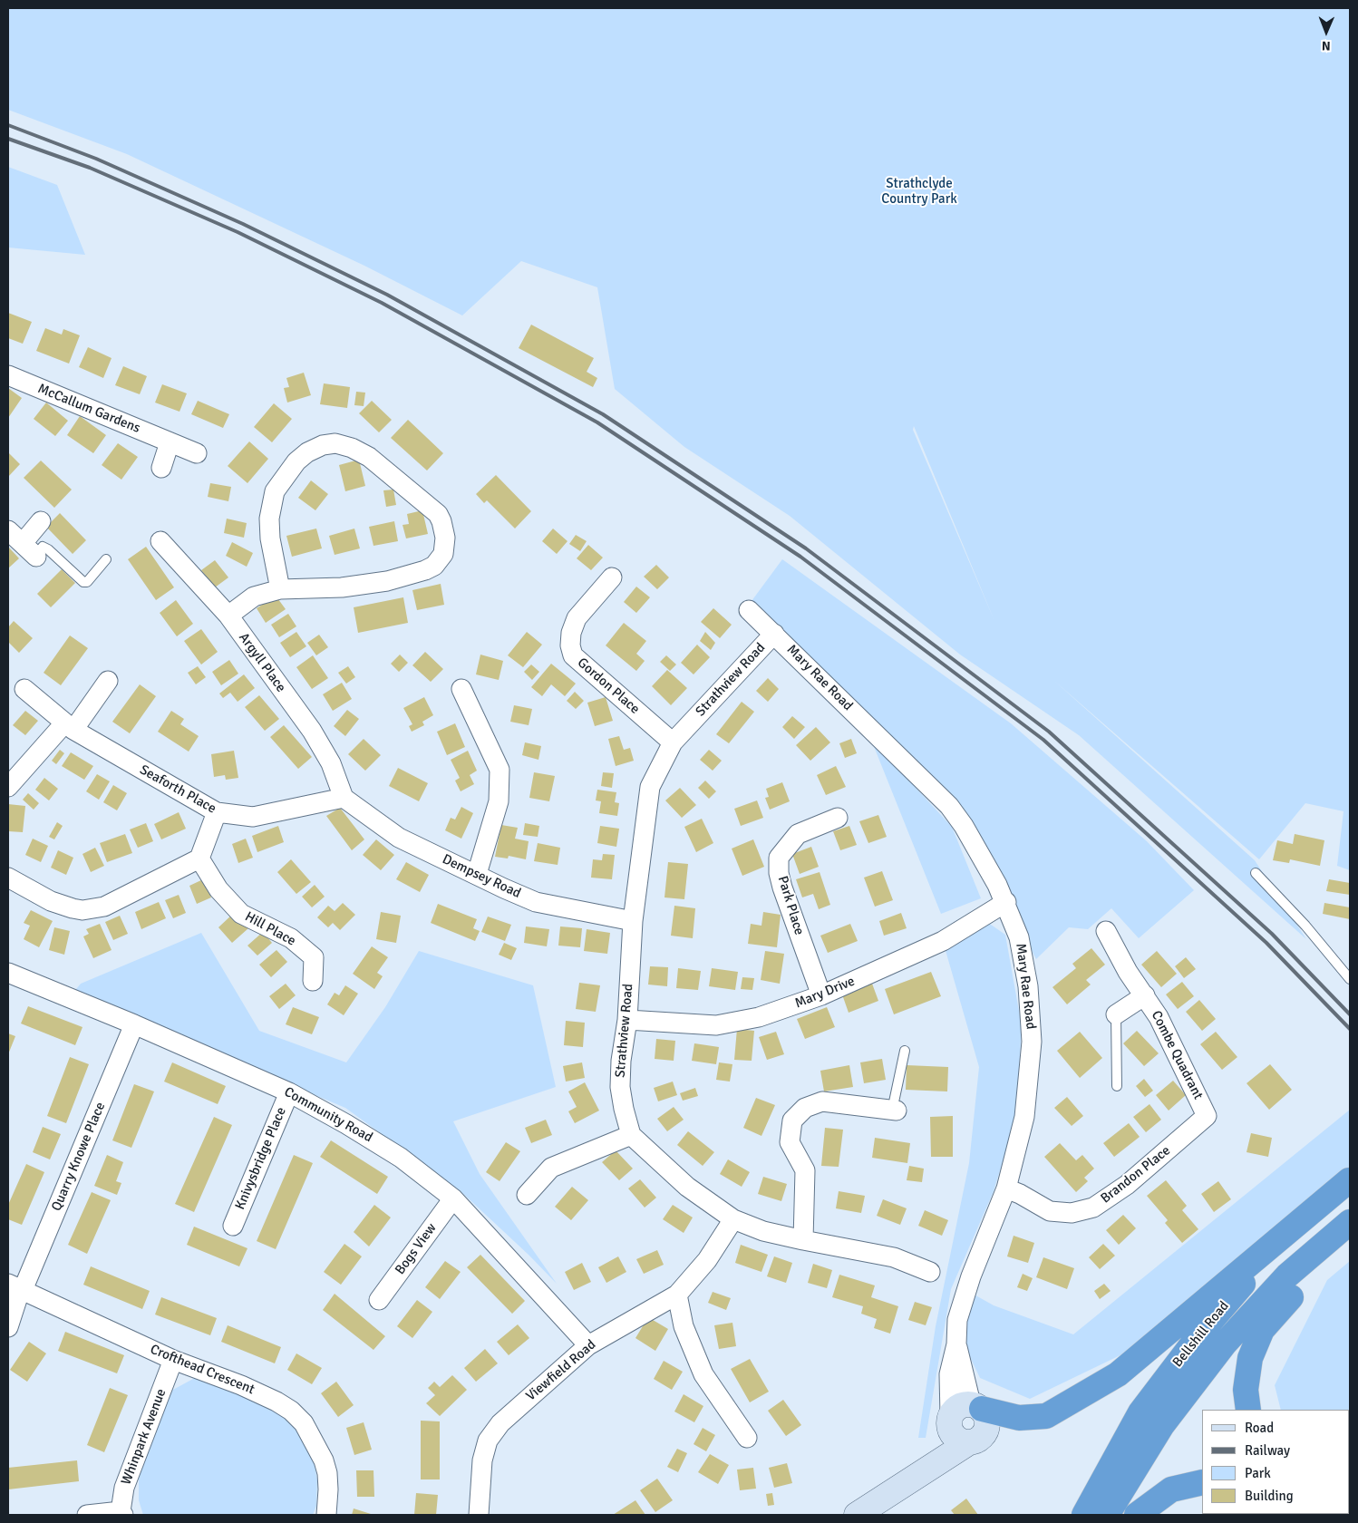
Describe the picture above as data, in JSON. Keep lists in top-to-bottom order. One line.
{"streets":{"highway":["Bellshill Road"],"street":["McCallum Gardens","Argyll Place","Mary Rae Road","Strathview Road","Gordon Place","Seaforth Place","Dempsey Road","Park Place","Hill Place","Mary Drive","Combe Quadrant","Community Road","Quarry Knowe Place","Knivysbridge Place","Brandon Place","Bogs View","Crofthead Crescent","Viewfield Road","Whinpark Avenue"]},"crossings":[["Argyll Place","Seaforth Place"],["Argyll Place","Dempsey Road"],["Mary Rae Road","Strathview Road"],["Mary Rae Road","Mary Drive"],["Mary Rae Road","Brandon Place"],["Strathview Road","Gordon Place"],["Strathview Road","Dempsey Road"],["Strathview Road","Mary Drive"],["Seaforth Place","Dempsey Road"],["Park Place","Mary Drive"],["Combe Quadrant","Brandon Place"],["Community Road","Quarry Knowe Place"],["Community Road","Knivysbridge Place"],["Community Road","Bogs View"],["Community Road","Viewfield Road"],["Quarry Knowe Place","Crofthead Crescent"],["Crofthead Crescent","Whinpark Avenue"]],"parks":["Strathclyde Country Park"],"legend":["Road","Railway","Park","Building"],"north":"bottom"}
